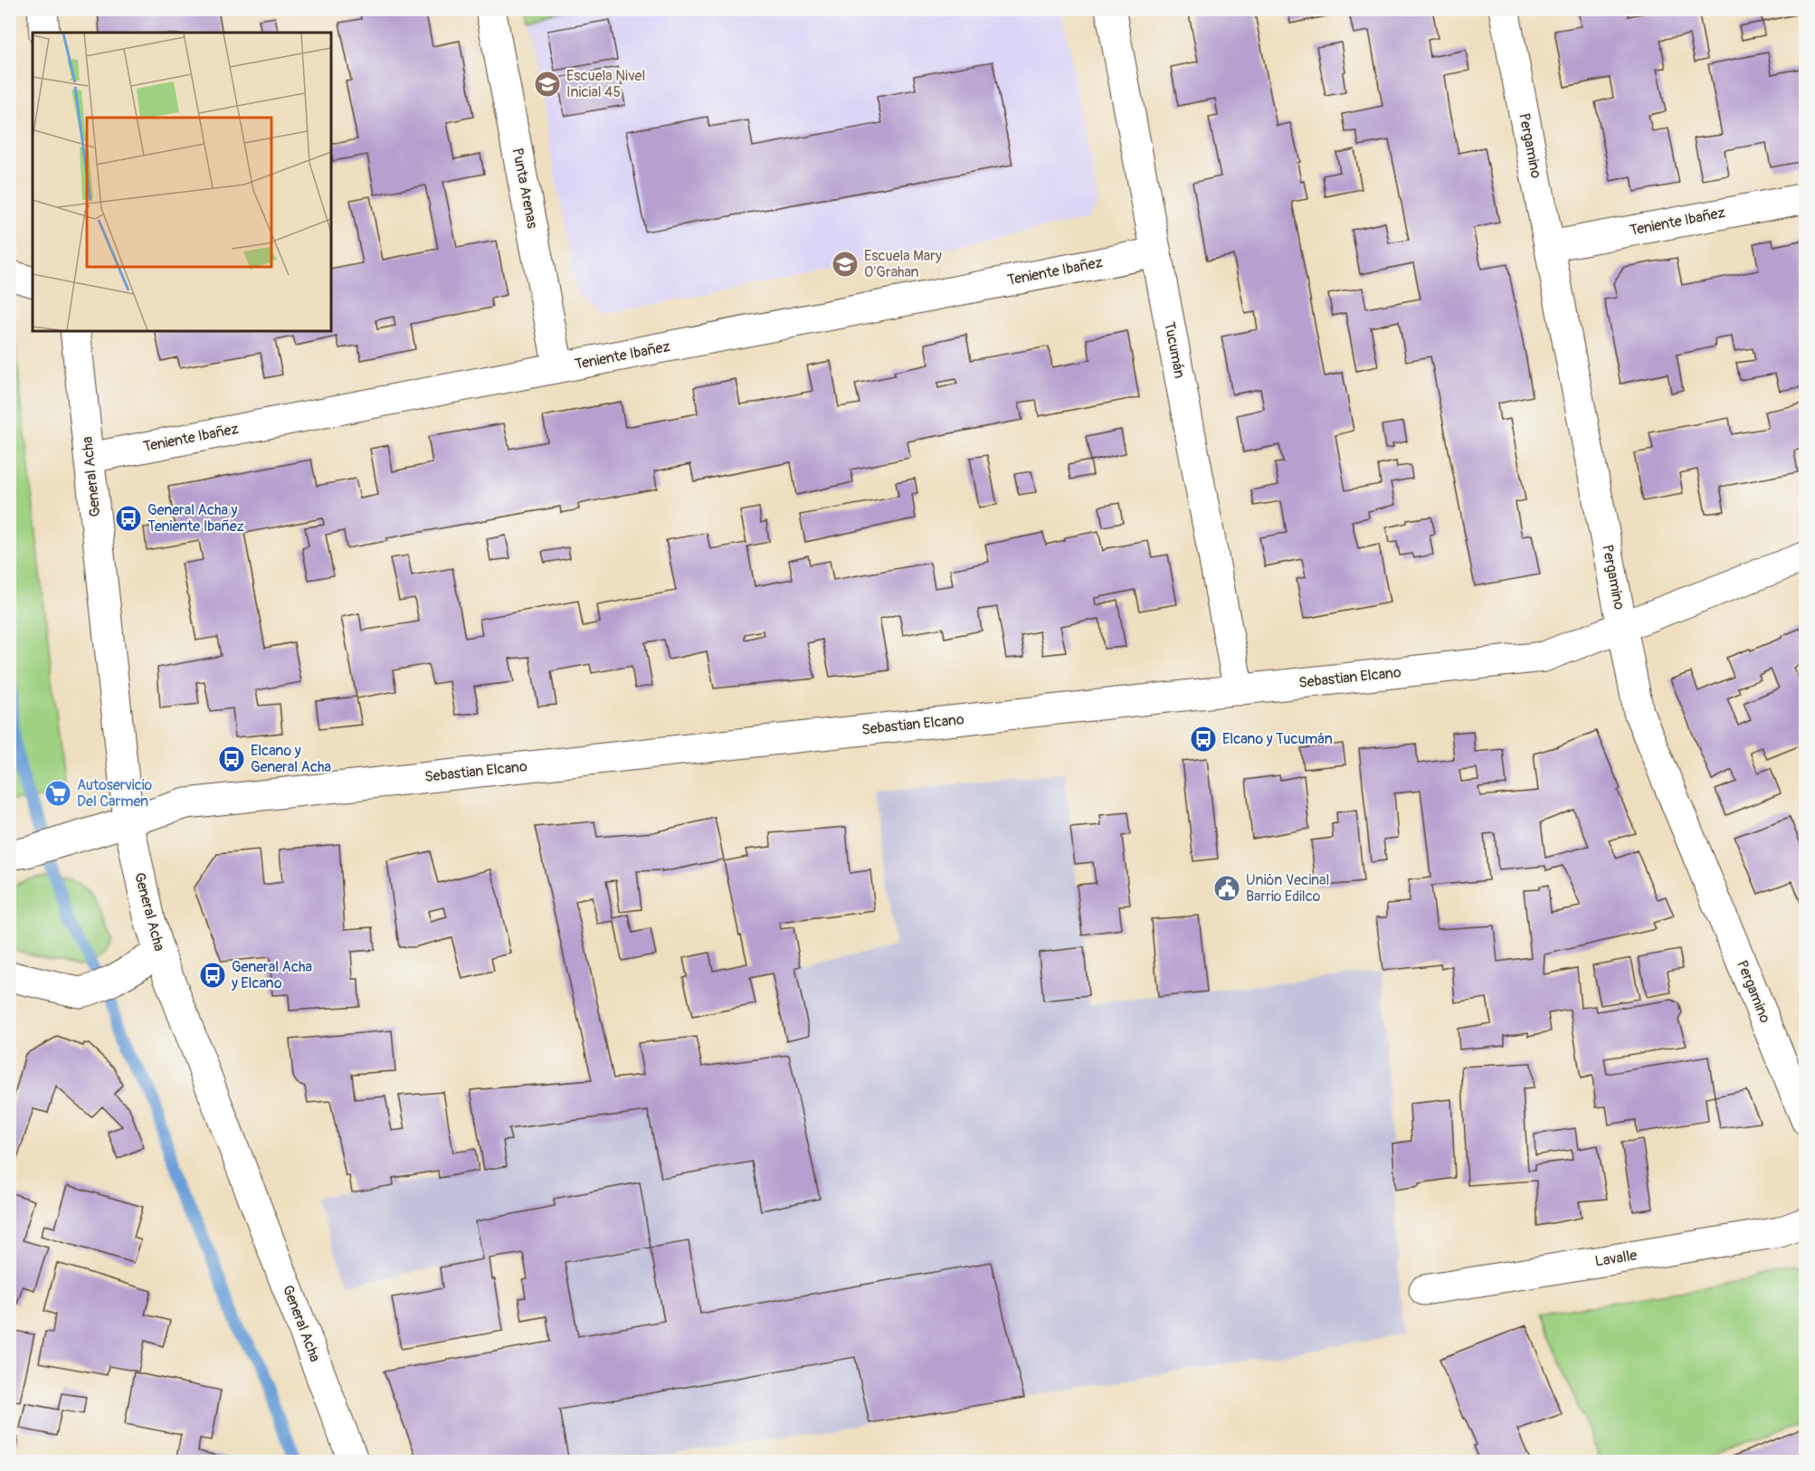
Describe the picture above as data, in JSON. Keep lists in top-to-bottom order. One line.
{"streets":{"street":["Pergamino","Punta Arenas","Teniente Ibañez","Tucumán","General Acha","Sebastian Elcano","Lavalle"]},"crossings":[["Pergamino","Teniente Ibañez"],["Pergamino","Sebastian Elcano"],["Punta Arenas","Teniente Ibañez"],["Teniente Ibañez","Tucumán"],["Teniente Ibañez","General Acha"],["Tucumán","Sebastian Elcano"],["General Acha","Sebastian Elcano"]],"places":{"school or university":["Escuela Nivel Inicial 45","Escuela Mary O'Grahan"],"bus stop":["General Acha y Teniente Ibañez","Elcano y Tucumán","Elcano y General Acha","General Acha y Elcano"],"supermarket":["Autoservicio Del Carmen"],"public building":["Unión Vecinal Barrio Edilco"]}}
